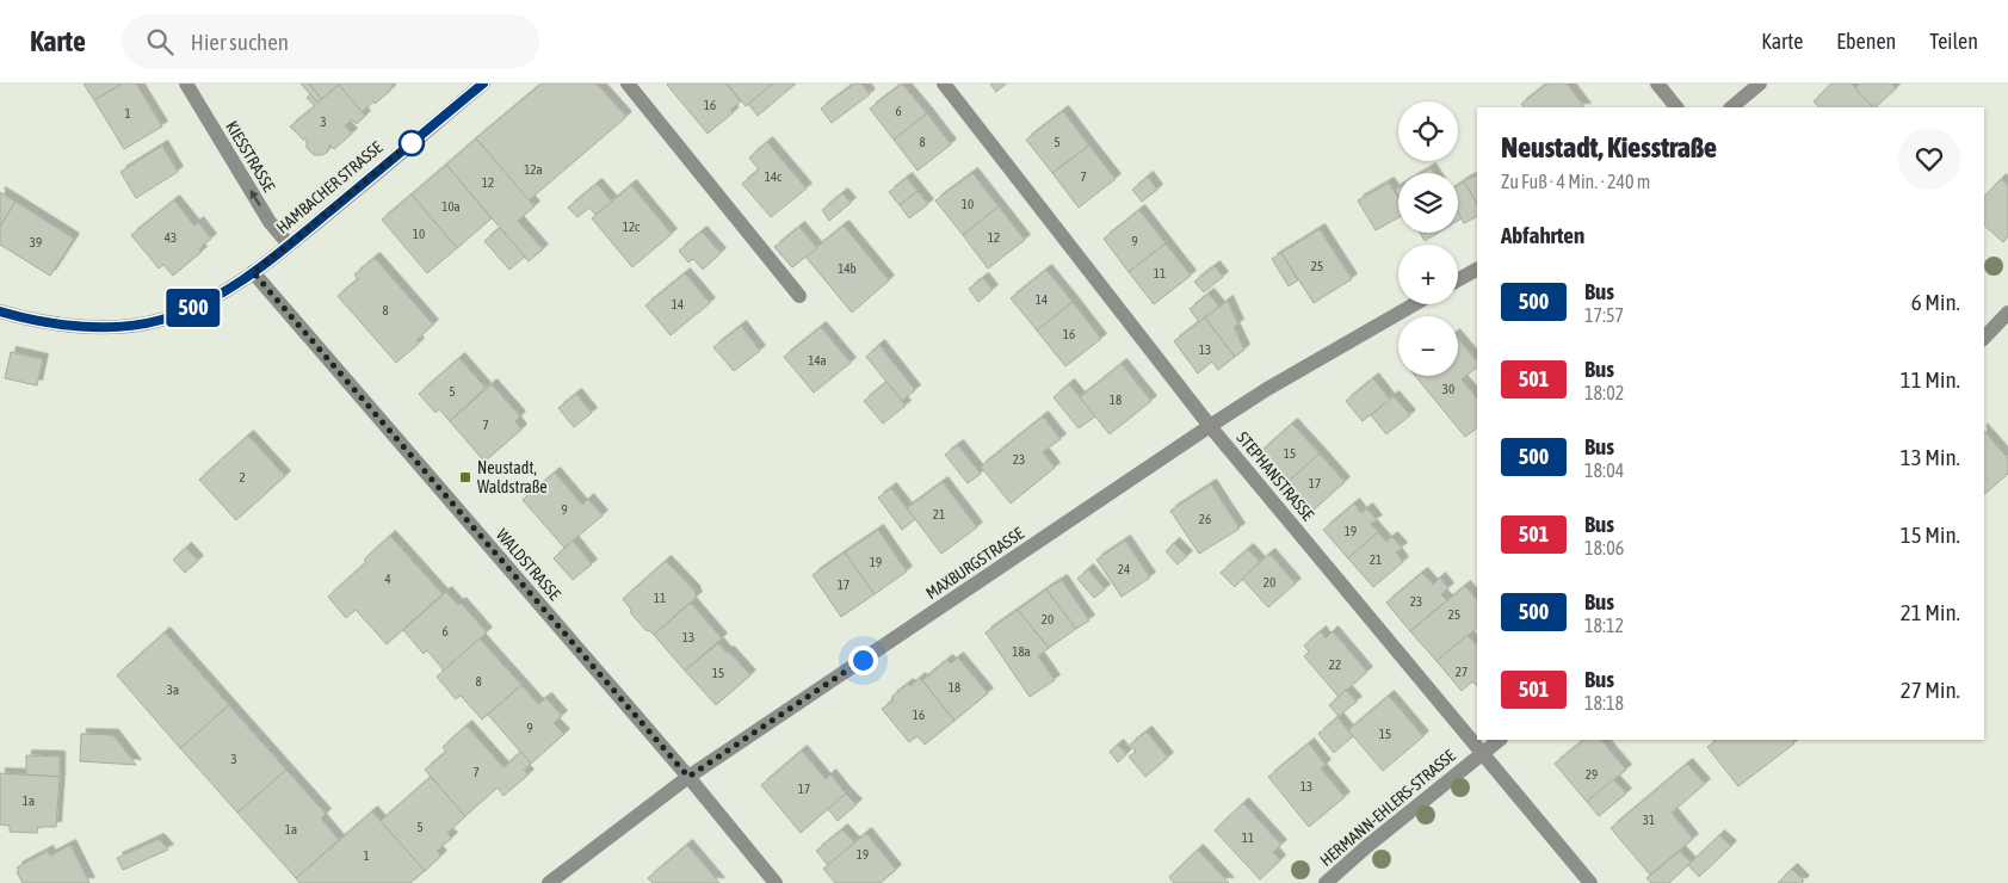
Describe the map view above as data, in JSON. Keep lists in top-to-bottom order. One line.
{"streets":{"street":["KIESSTRASSE","HAMBACHER STRASSE","STEPHANSTRASSE","MAXBURGSTRASSE","WALDSTRASSE","HERMANN-EHLERS-STRASSE"]},"crossings":[["KIESSTRASSE","HAMBACHER STRASSE"],["HAMBACHER STRASSE","WALDSTRASSE"],["STEPHANSTRASSE","MAXBURGSTRASSE"],["STEPHANSTRASSE","HERMANN-EHLERS-STRASSE"],["MAXBURGSTRASSE","WALDSTRASSE"]],"one_way":["KIESSTRASSE"],"places":{"transit":["Neustadt, Waldstraße"]},"lines":["bus line 500"],"house_numbers":["16","6","1","3","8","5","12a","14c","7","12","10","10a","12c","10","43","12","9","39","25","14b","11","14","14","8","16","13","14a","30","5","18","7","15","23","2","17","9","21","26","19","21","19","24","4","20","17","11","23","25","20","6","13","18a","22","27","15","8","18","3a","16","9","15","3","7","29","13","17","1a","31","5","1a","11","19","1"],"page":{"header":"Karte","search":"Hier suchen","nav":["Karte","Ebenen","Teilen"],"on_map":"500","map_buttons":["+","−"],"heading":[["Neustadt, Kiesstraße","Zu Fuß · 4 Min. · 240 m"],"Abfahrten"],"list":[{"mark":"500","name":"Bus","note":"17:57","value":"6 Min."},{"mark":"501","name":"Bus","note":"18:02","value":"11 Min."},{"mark":"500","name":"Bus","note":"18:04","value":"13 Min."},{"mark":"501","name":"Bus","note":"18:06","value":"15 Min."},{"mark":"500","name":"Bus","note":"18:12","value":"21 Min."},{"mark":"501","name":"Bus","note":"18:18","value":"27 Min."}]}}
